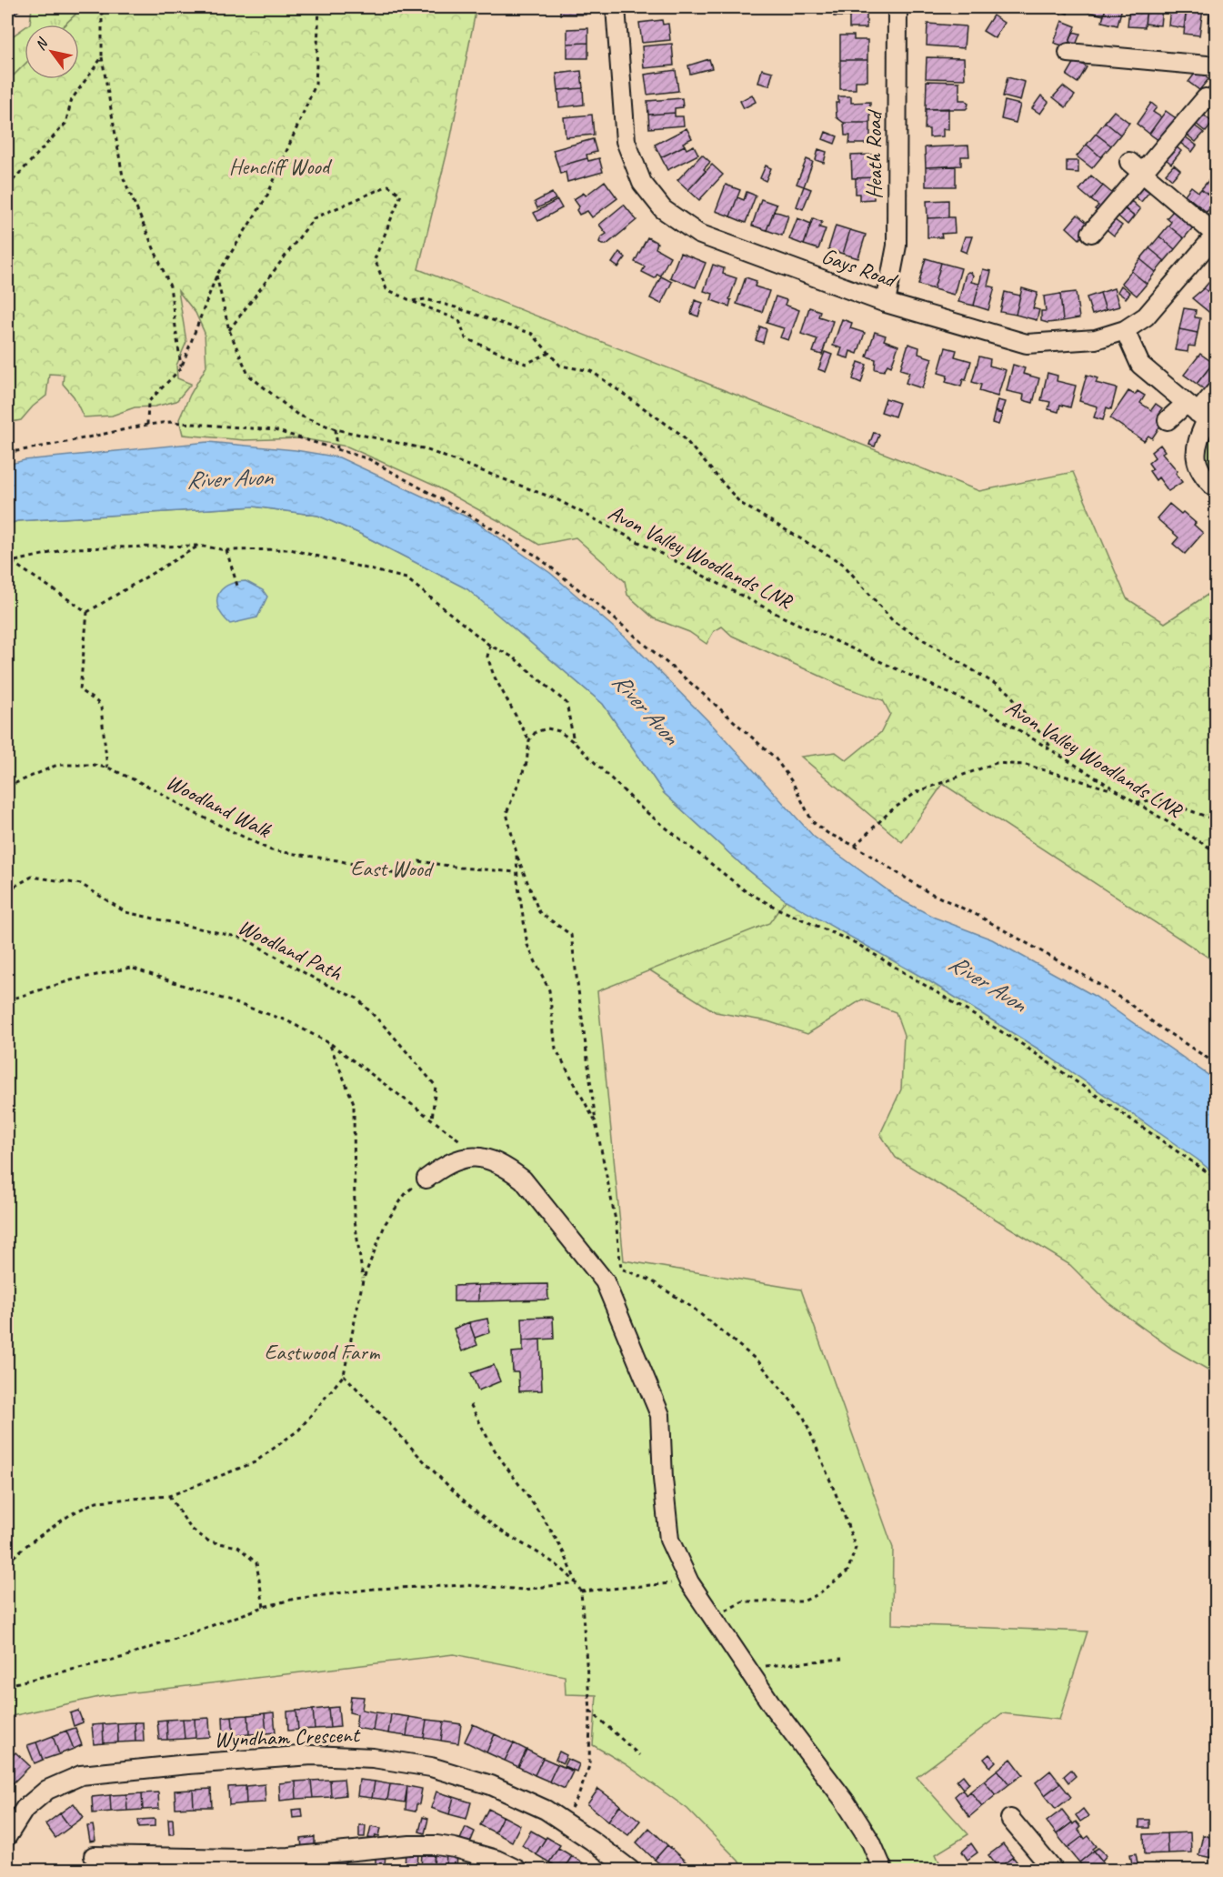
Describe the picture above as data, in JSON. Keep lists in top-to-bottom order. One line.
{"streets":{"street":["Heath Road","Gays Road","Wyndham Crescent"],"path":["Avon Valley Woodlands LNR","Woodland Walk","Woodland Path"]},"crossings":[["Heath Road","Gays Road"]],"water":["River Avon"],"parks":["Hencliff Wood","East Wood","Eastwood Farm"],"north":"top left"}
